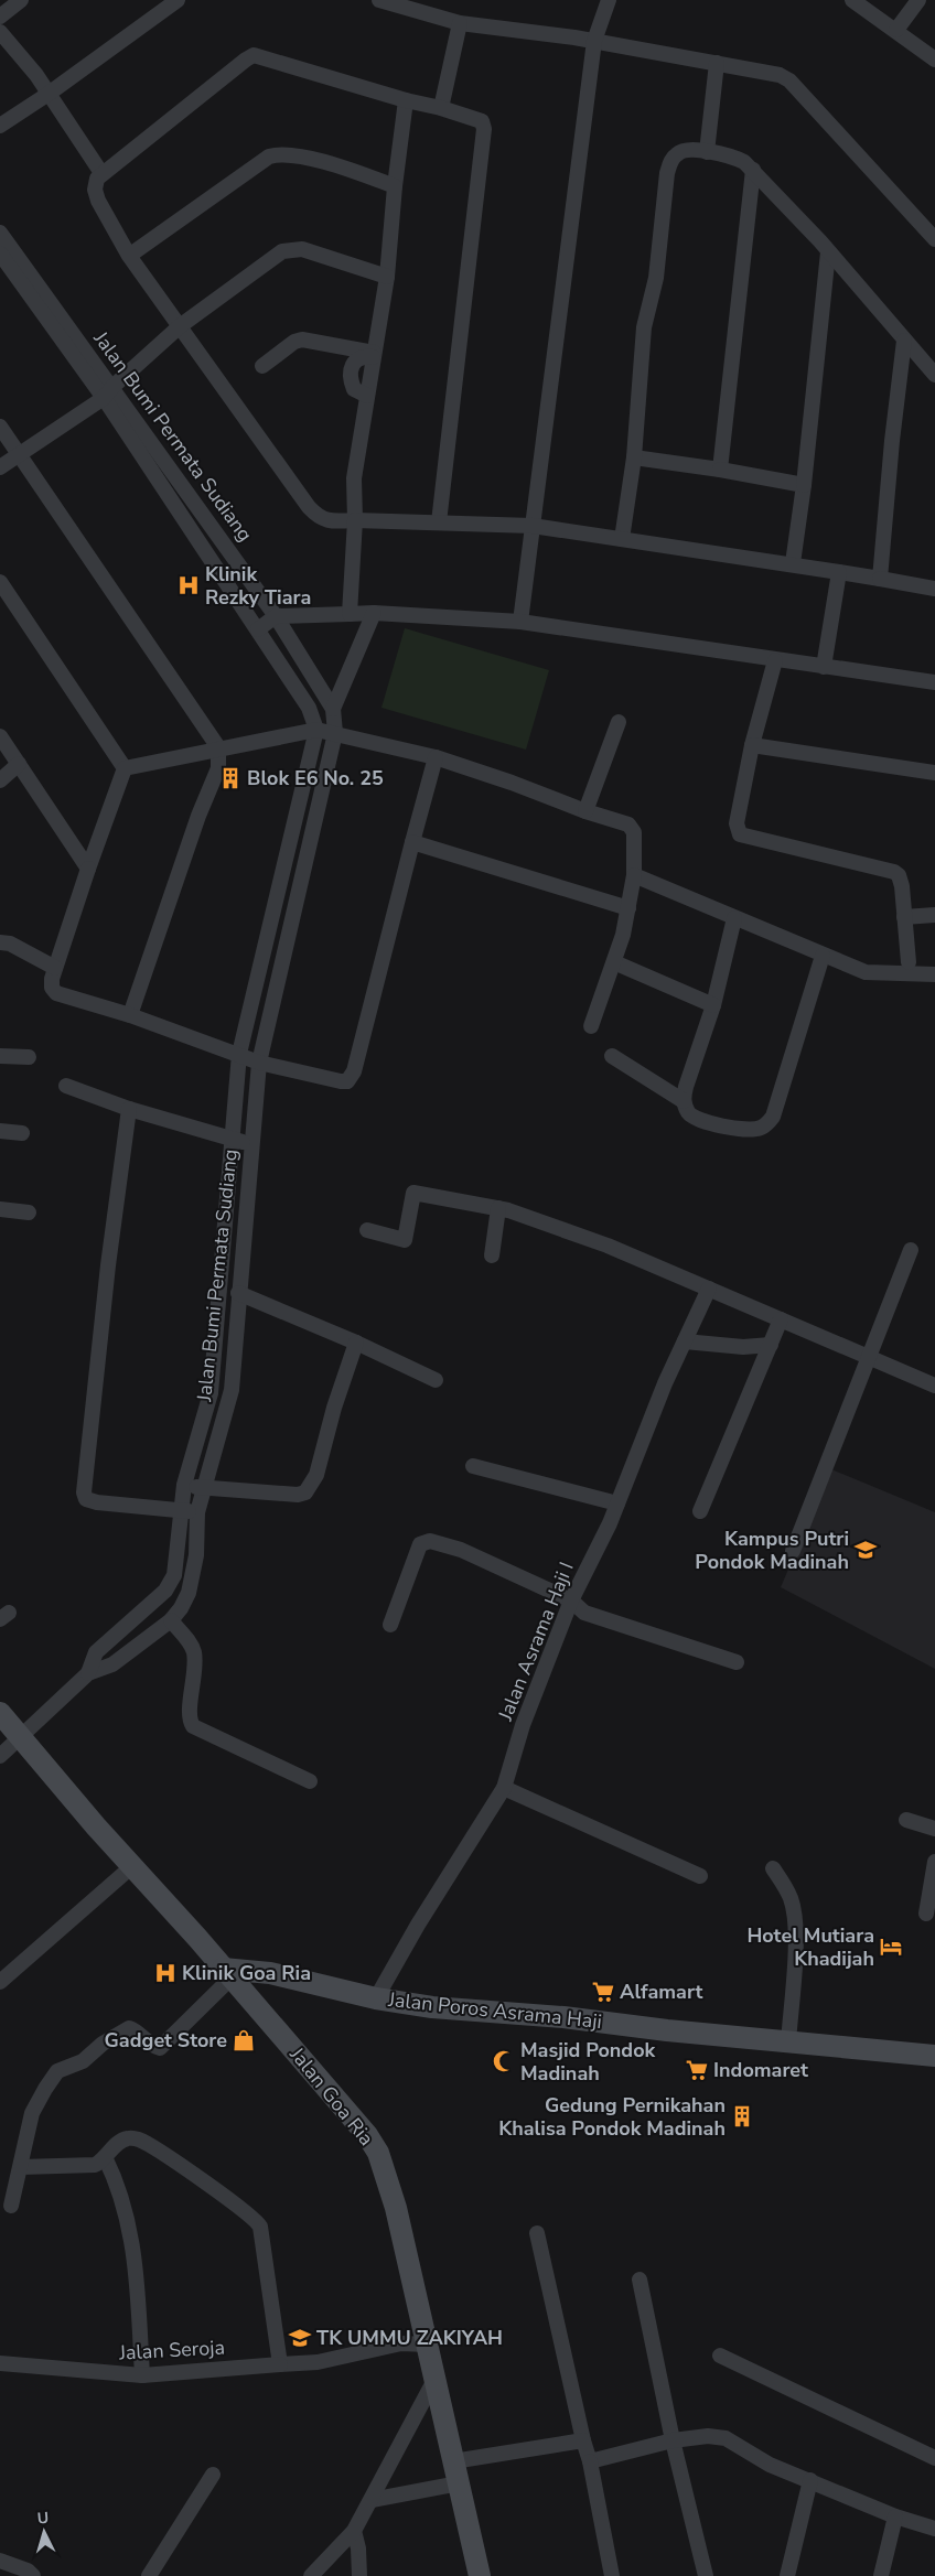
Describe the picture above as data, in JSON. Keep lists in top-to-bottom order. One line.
{"streets":{"main road":["Jalan Poros Asrama Haji","Jalan Goa Ria"],"street":["Jalan Bumi Permata Sudiang","Jalan Asrama Haji I","Jalan Seroja"]},"crossings":[["Jalan Asrama Haji I","Jalan Poros Asrama Haji"],["Jalan Poros Asrama Haji","Jalan Goa Ria"],["Jalan Goa Ria","Jalan Seroja"]],"places":{"hospital":["Klinik Rezky Tiara","Klinik Goa Ria"],"building":["Blok E6 No. 25","Gedung Pernikahan Khalisa Pondok Madinah"],"school or university":["Kampus Putri Pondok Madinah","TK UMMU ZAKIYAH"],"hotel":["Hotel Mutiara Khadijah"],"supermarket":["Alfamart","Indomaret"],"shop":["Gadget Store"],"mosque":["Masjid Pondok Madinah"]},"north":"top"}
